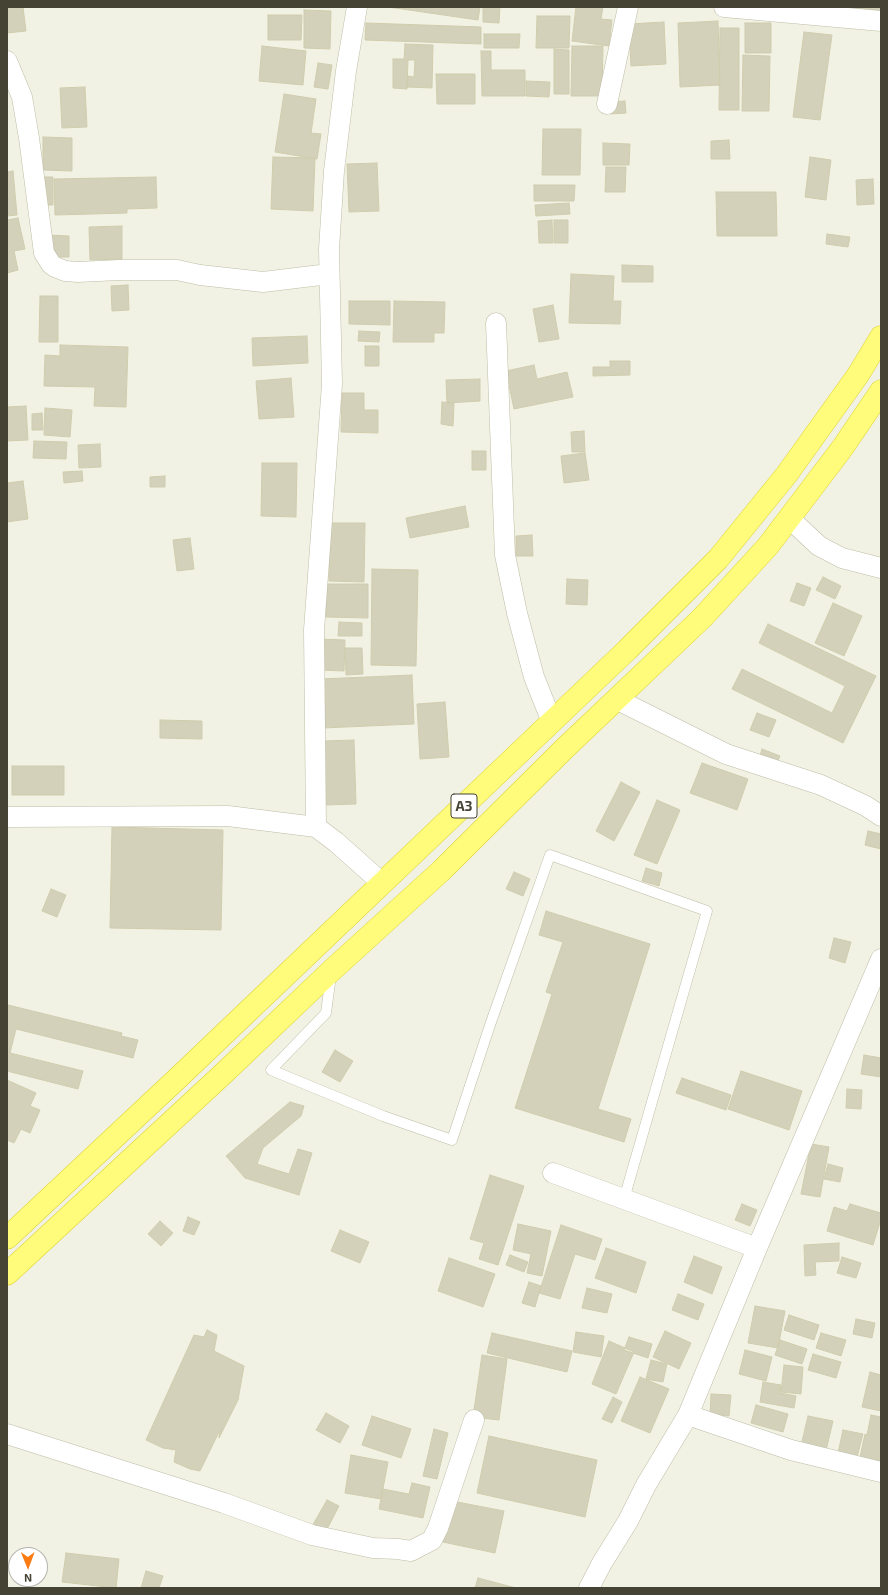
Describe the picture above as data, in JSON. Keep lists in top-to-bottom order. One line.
{"streets":{"highway":["A3"]},"north":"bottom"}
